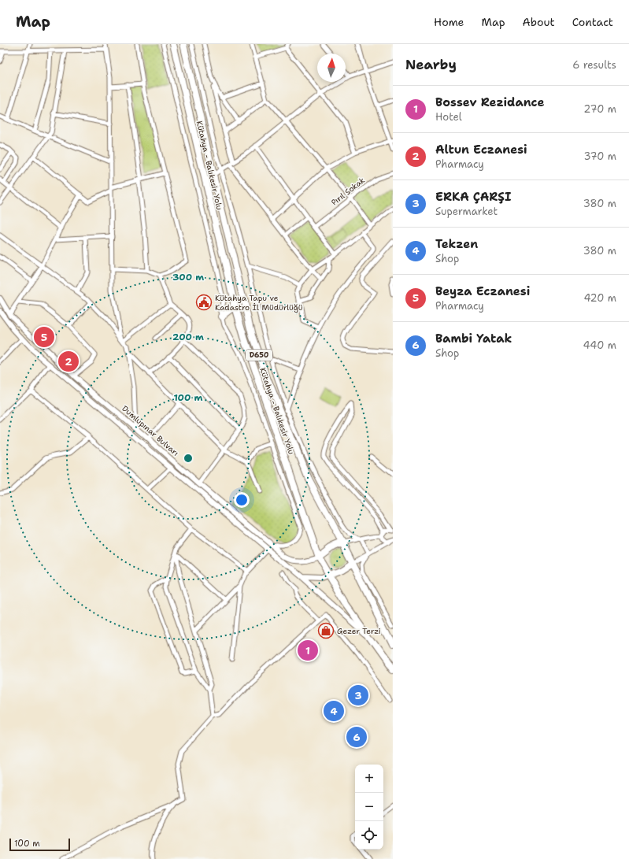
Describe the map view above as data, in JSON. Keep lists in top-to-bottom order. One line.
{"streets":{"highway":["Kütahya - Balıkesir Yolu","D650"],"main road":["Dumlupınar Bulvarı"],"street":["Pırıl Sokak"]},"crossings":[["Kütahya - Balıkesir Yolu","Dumlupınar Bulvarı"]],"places":{"public building":["Kütahya Tapu ve Kadastro İl Müdürlüğü"],"shop":["Gezer Terzi"]},"scale_bar":"100 m","north":"top","page":{"header":"Map","nav":["Home","Map","About","Contact"],"heading":["Nearby","6 results"],"list":[{"mark":"1","name":"Bossev Rezidance","note":"Hotel","value":"270 m"},{"mark":"2","name":"Altun Eczanesi","note":"Pharmacy","value":"370 m"},{"mark":"3","name":"ERKA ÇARŞI","note":"Supermarket","value":"380 m"},{"mark":"4","name":"Tekzen","note":"Shop","value":"380 m"},{"mark":"5","name":"Beyza Eczanesi","note":"Pharmacy","value":"420 m"},{"mark":"6","name":"Bambi Yatak","note":"Shop","value":"440 m"}],"pins":["5","2","1","3","4","6"],"map_buttons":["+","−"],"scale":"100 m"},"rings":["300 m","200 m","100 m"]}
